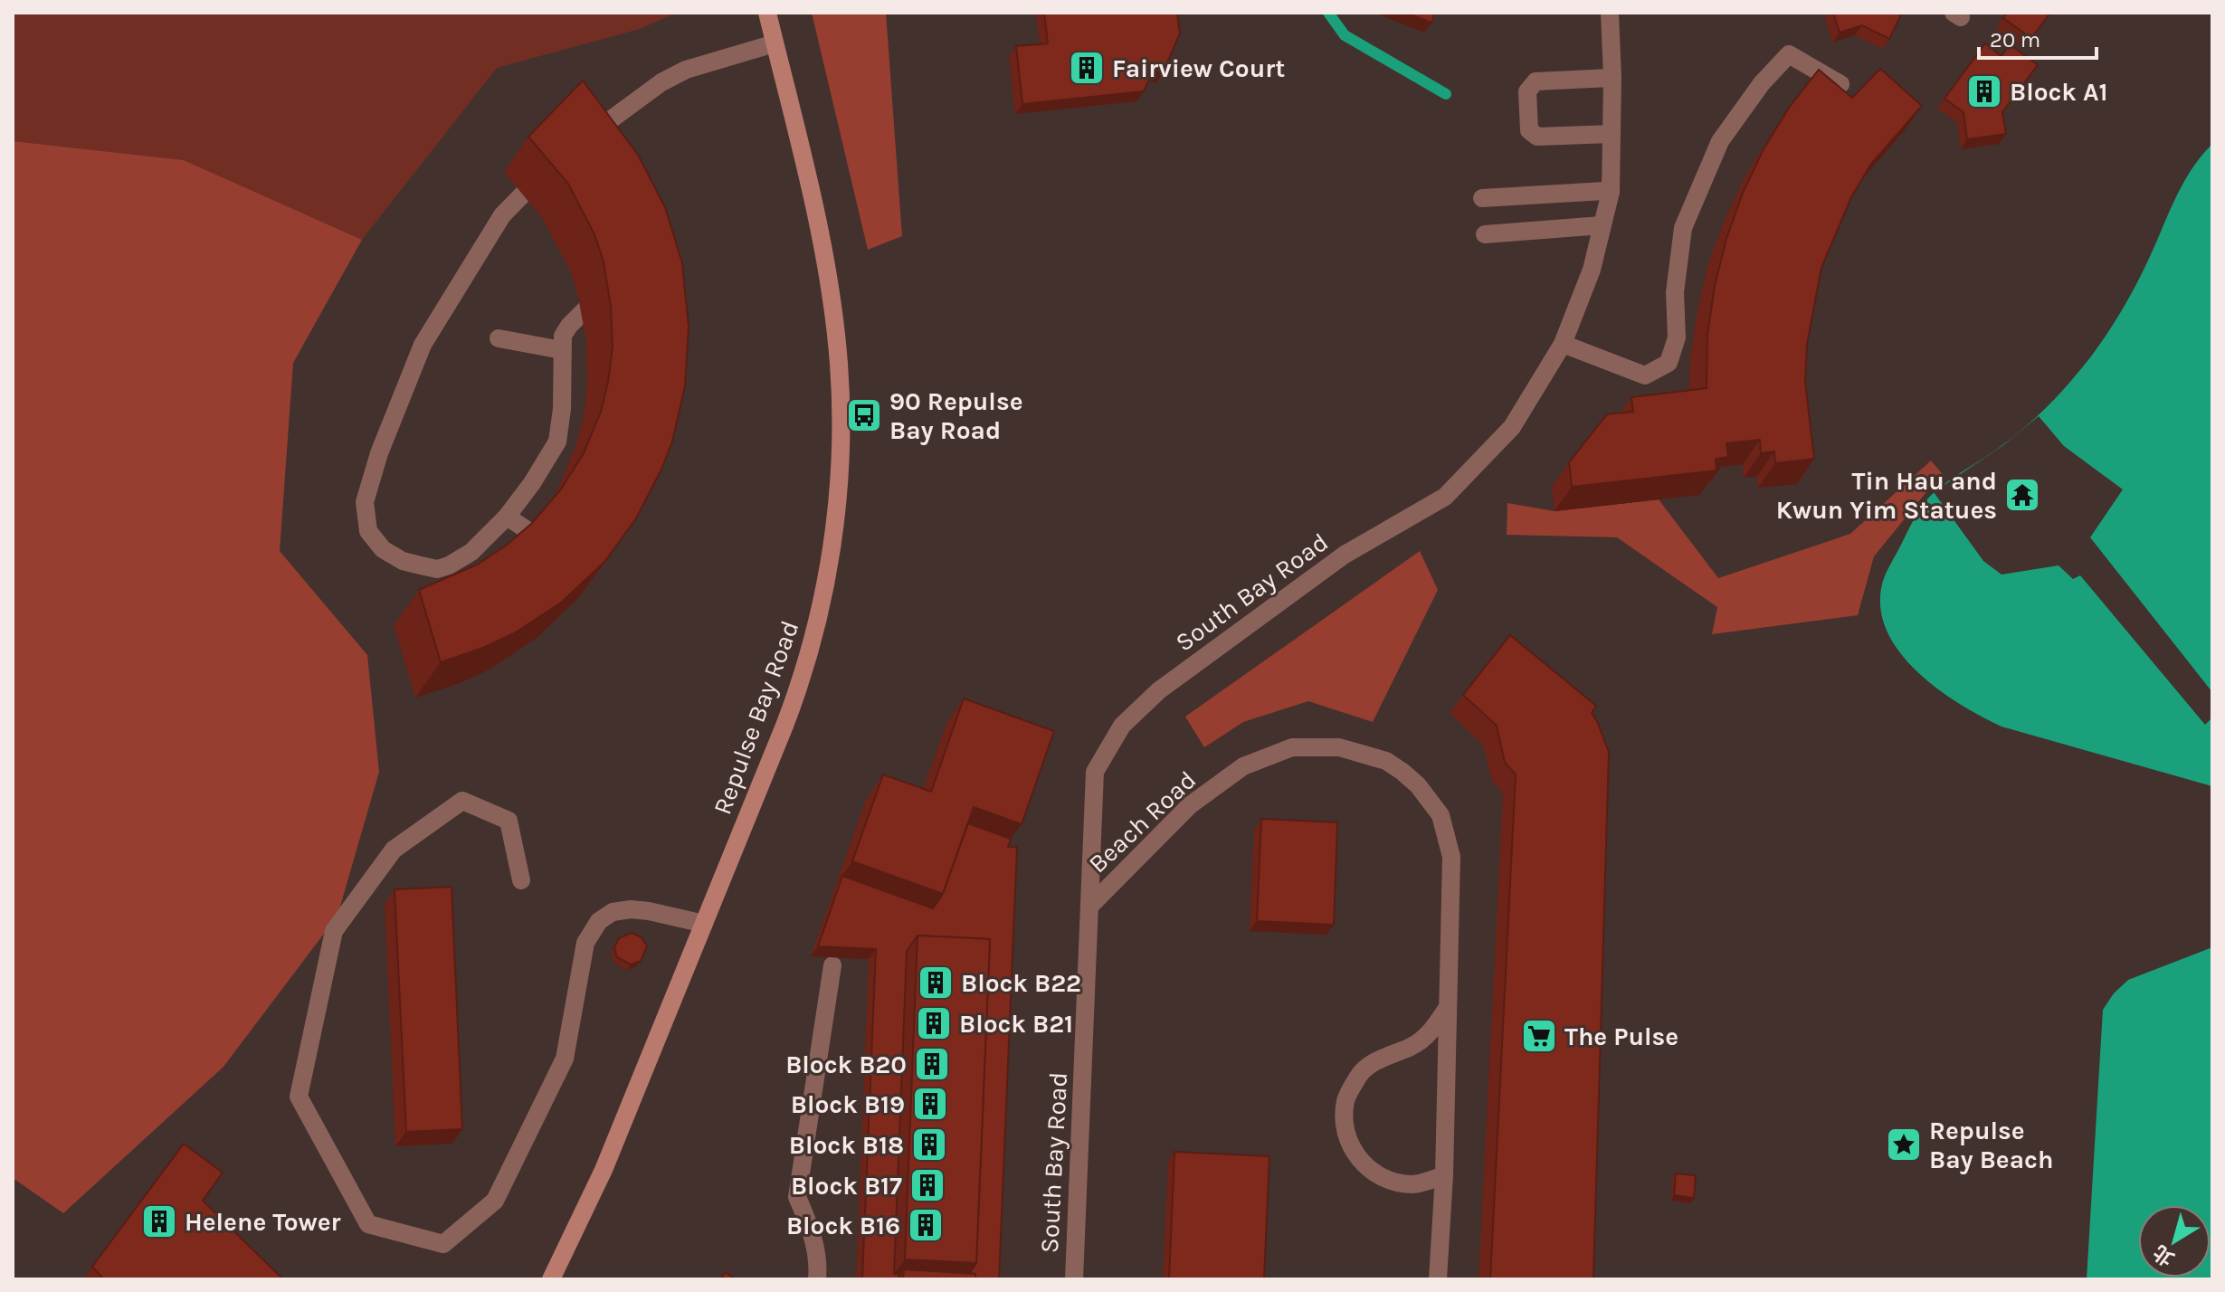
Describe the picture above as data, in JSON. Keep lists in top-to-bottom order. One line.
{"streets":{"main road":["Repulse Bay Road"],"street":["South Bay Road","Beach Road"]},"crossings":[["South Bay Road","Beach Road"]],"places":{"building":["Fairview Court","Block A1","Block B22","Block B21","Block B20","Block B19","Block B18","Block B17","Helene Tower","Block B16"],"bus stop":["90 Repulse Bay Road"],"temple":["Tin Hau and Kwun Yim Statues"],"supermarket":["The Pulse"],"place":["Repulse Bay Beach"]},"scale_bar":"20 m","north":"bottom left"}
